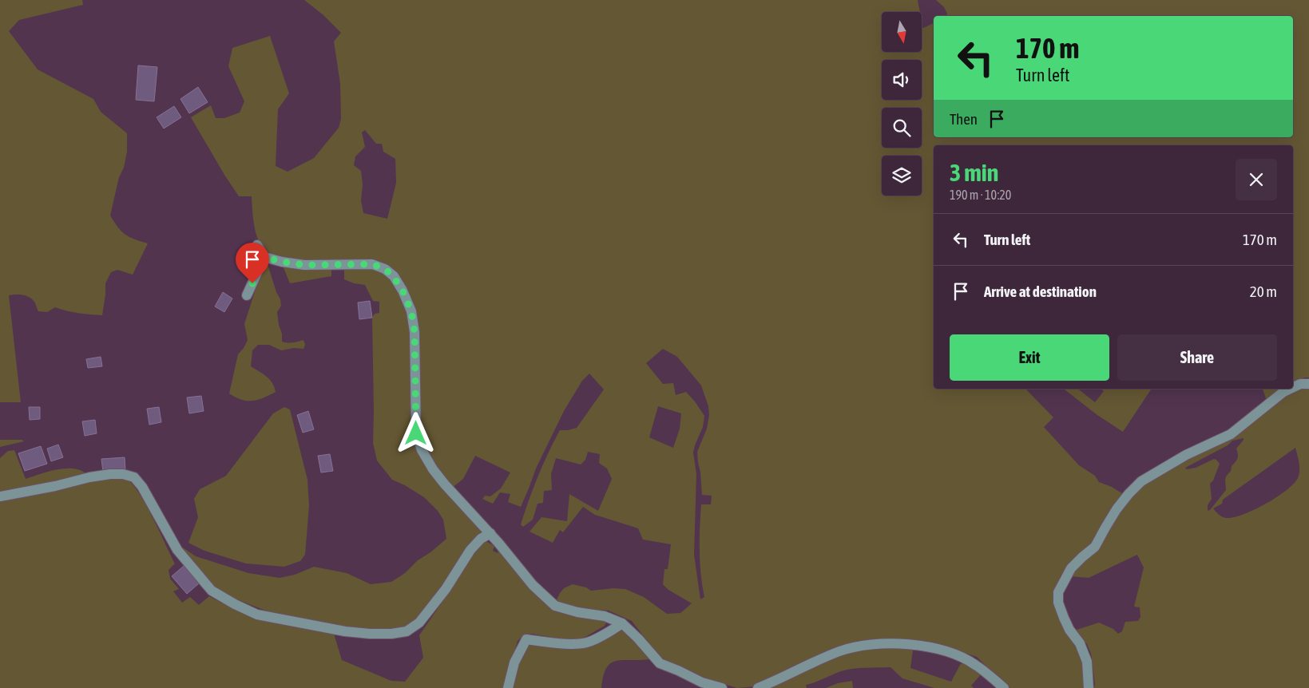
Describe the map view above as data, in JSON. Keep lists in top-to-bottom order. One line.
{"north":"bottom","page":{"turn":["170 m","Turn left"],"then":"Then","heading":["3 min","190 m · 10:20"],"list":[{"name":"Turn left","value":"170 m"},{"name":"Arrive at destination","value":"20 m"}],"buttons":["Exit","Share"]}}
